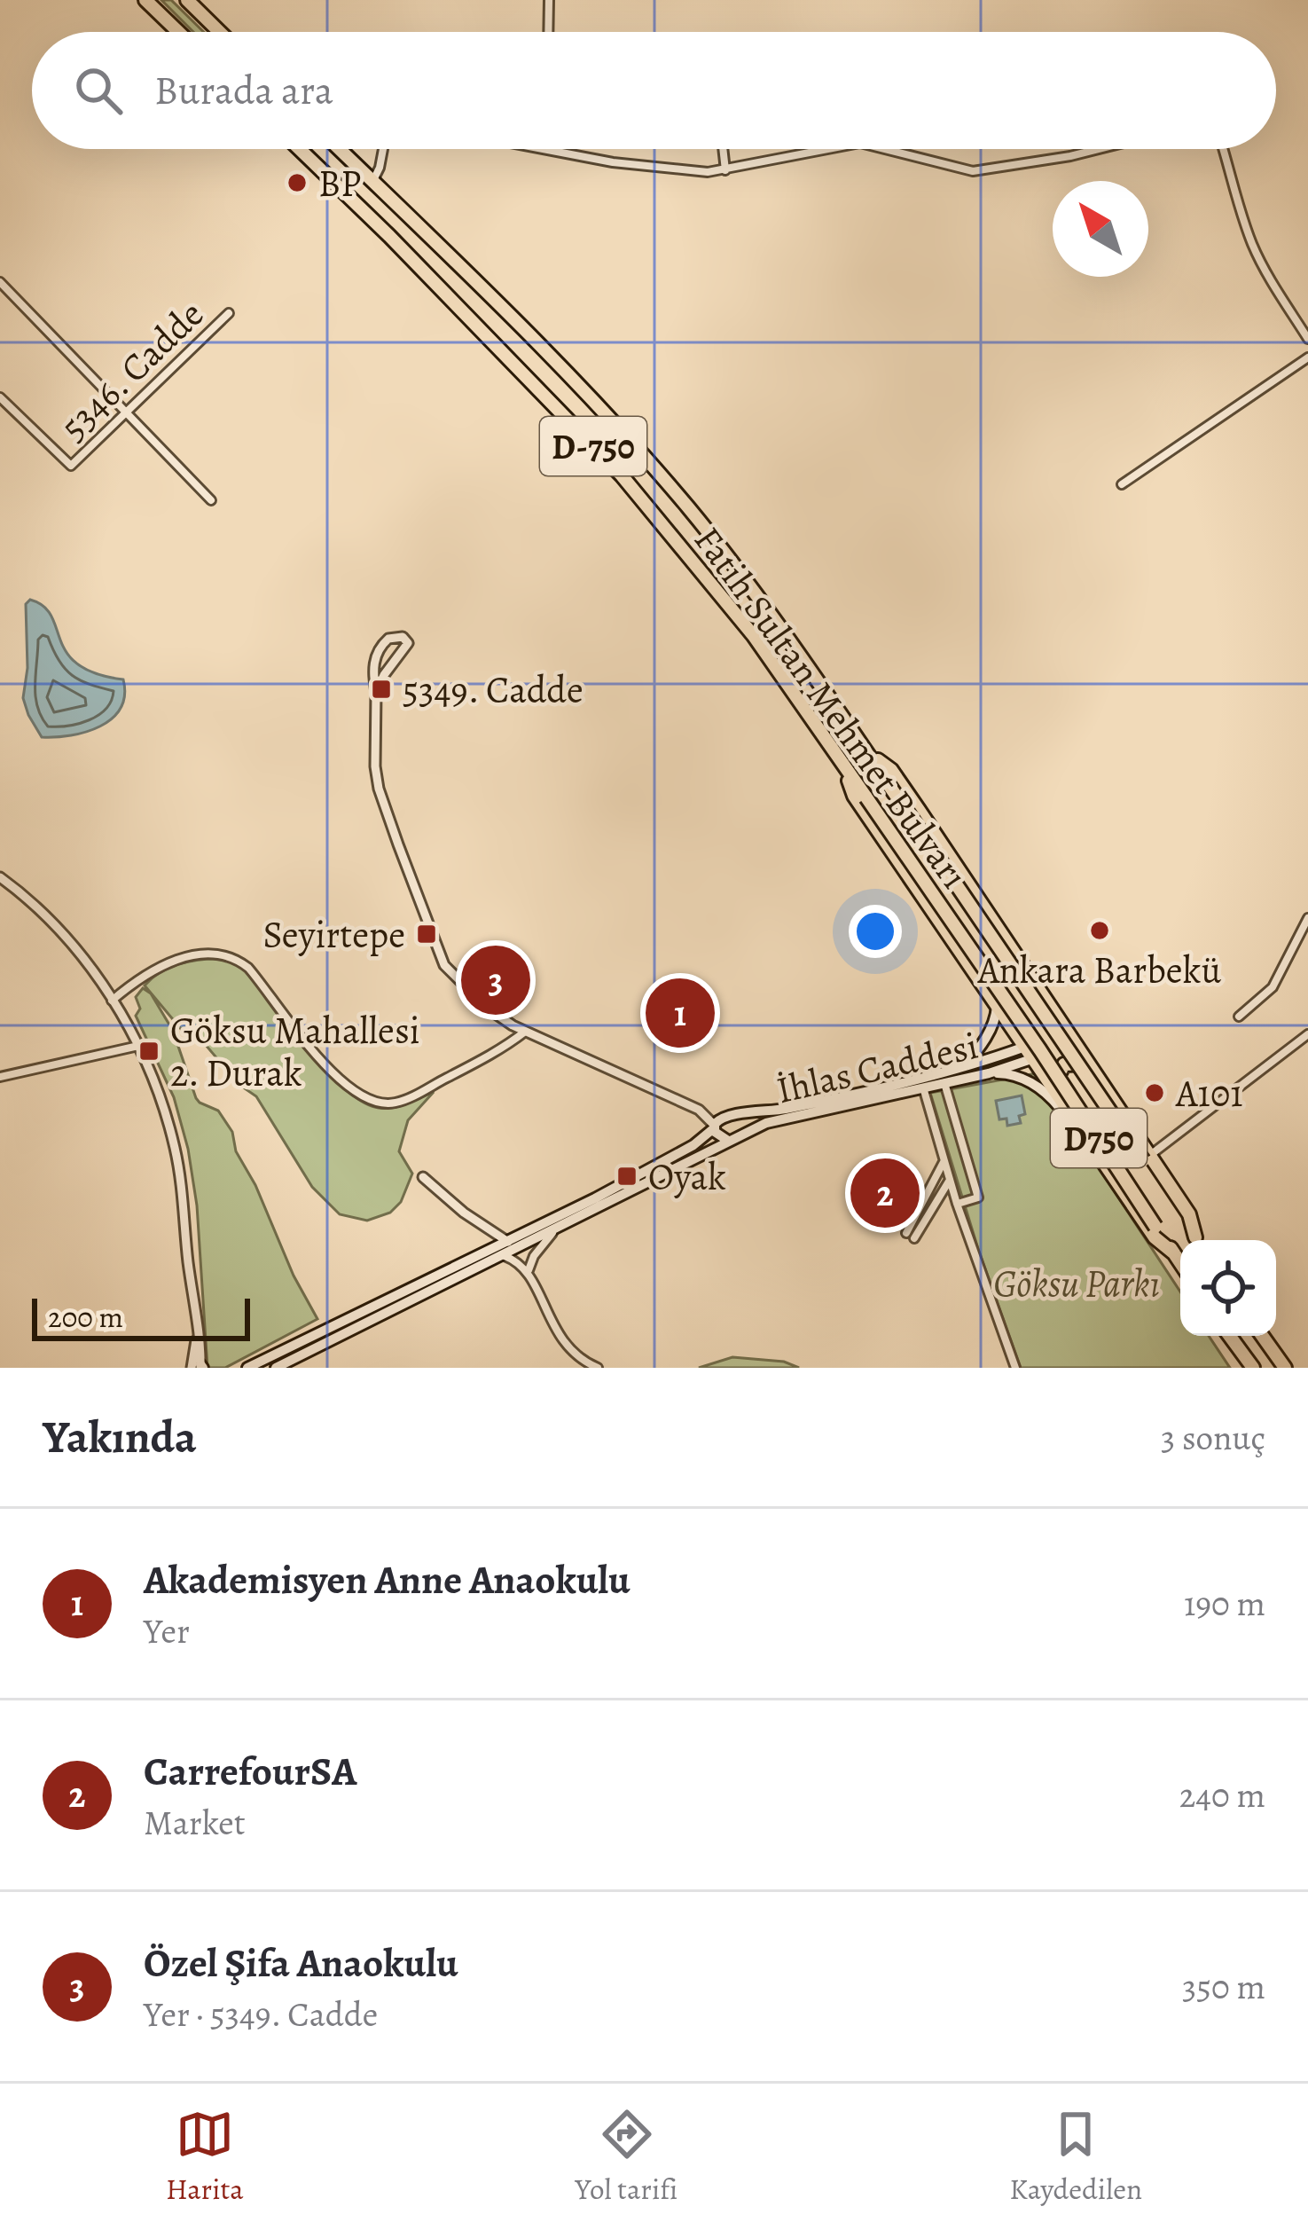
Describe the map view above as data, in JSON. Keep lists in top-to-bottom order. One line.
{"streets":{"highway":["D-750","Fatih Sultan Mehmet Bulvarı","D750"],"main road":["İhlas Caddesi"],"street":["5346. Cadde"]},"parks":["Göksu Parkı"],"places":{"other":["BP","Ankara Barbekü","A101"],"transit":["5349. Cadde","Seyirtepe","Göksu Mahallesi 2. Durak","Oyak"]},"scale_bar":"200 m","north":"top left","page":{"search":"Burada ara","pins":["3","1","2"],"scale":"200 m","heading":["Yakında","3 sonuç"],"list":[{"mark":"1","name":"Akademisyen Anne Anaokulu","note":"Yer","value":"190 m"},{"mark":"2","name":"CarrefourSA","note":"Market","value":"240 m"},{"mark":"3","name":"Özel Şifa Anaokulu","note":"Yer · 5349. Cadde","value":"350 m"}],"nav":["Harita","Yol tarifi","Kaydedilen"]}}
